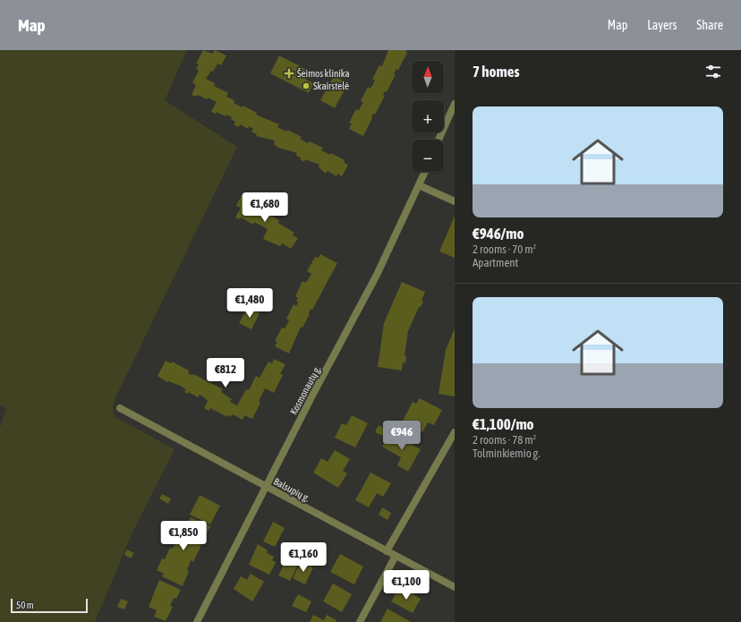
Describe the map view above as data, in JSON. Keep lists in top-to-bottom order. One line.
{"streets":{"street":["Kosmonautų g.","Balsupių g."]},"crossings":[["Kosmonautų g.","Balsupių g."]],"places":{"health":["Šeimos klinika"],"other":["Skairstelė"]},"scale_bar":"50 m","north":"top","page":{"header":"Map","nav":["Map","Layers","Share"],"heading":"7 homes","map_buttons":["+","−"],"list":[{"name":"€946/mo","note":"2 rooms · 70 m² · Apartment"},{"name":"€1,100/mo","note":"2 rooms · 78 m² · Tolminkiemio g."}],"price":["€1,680","€1,480","€812","€946","€1,850","€1,160","€1,100"],"scale":"50 m"}}
